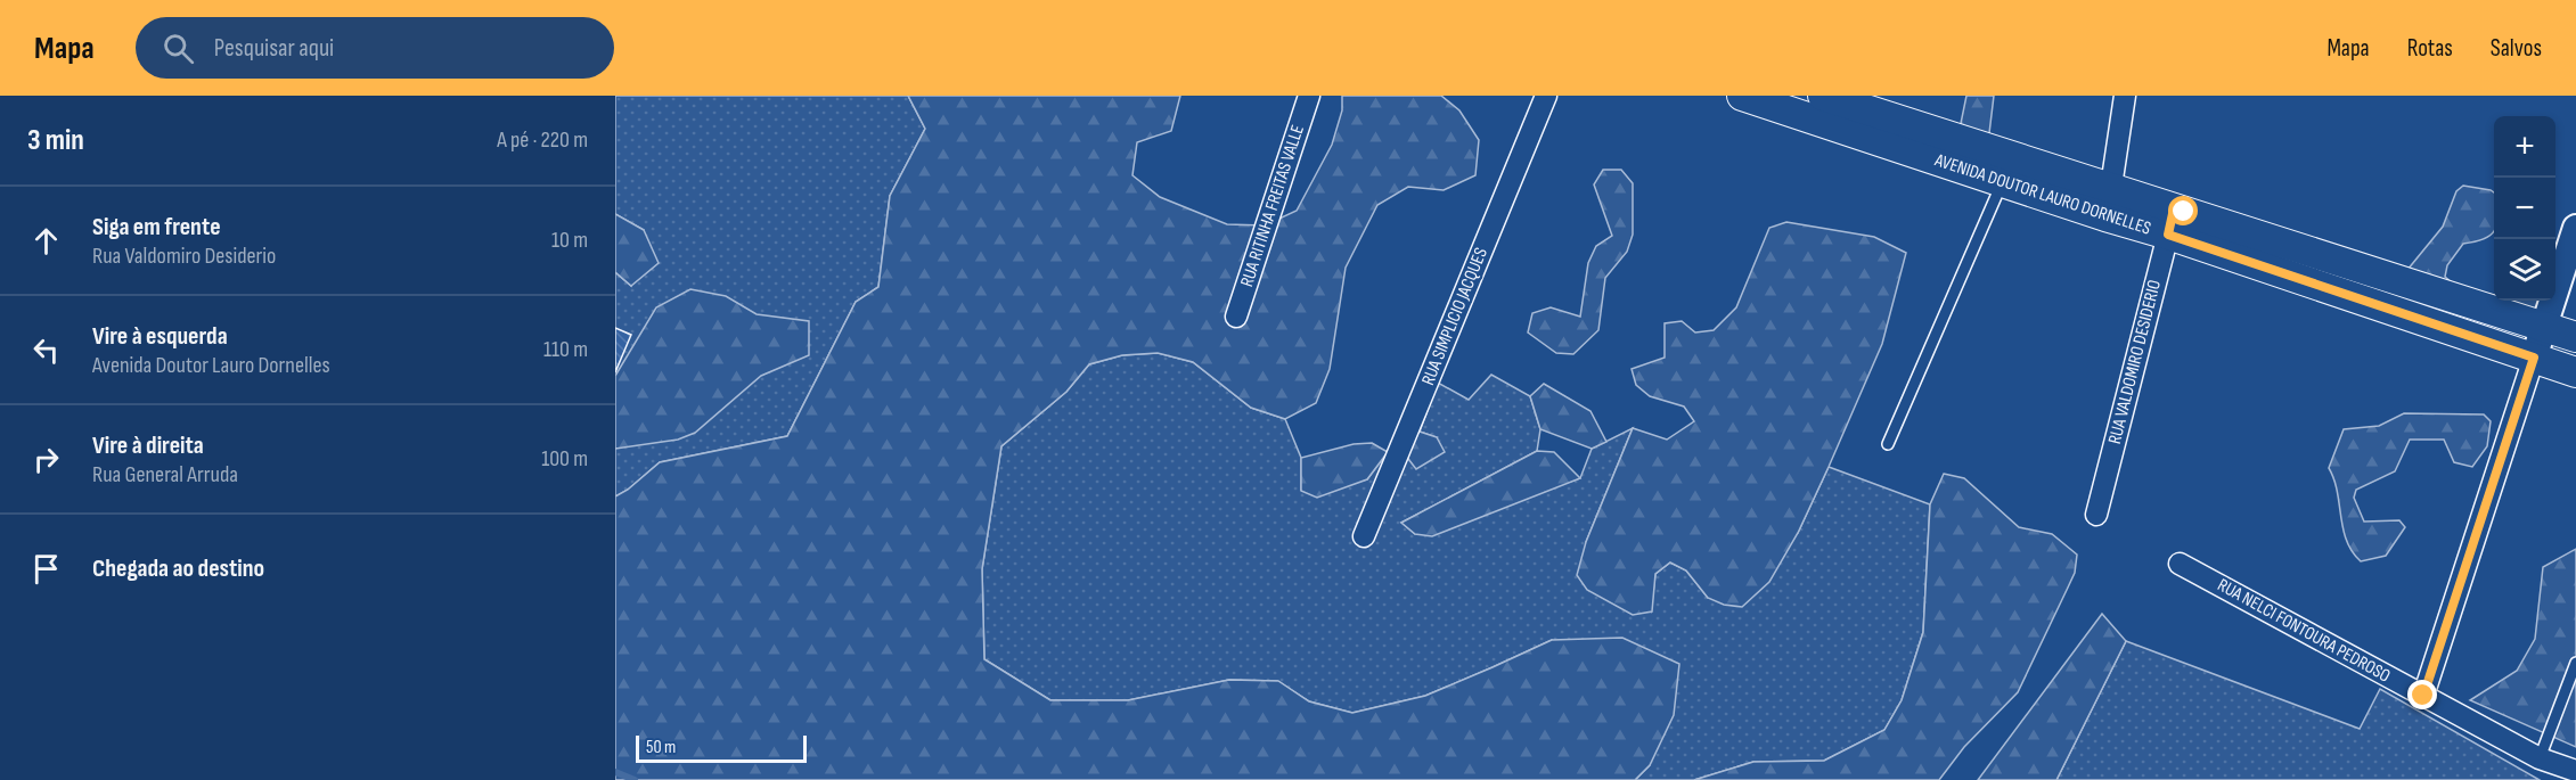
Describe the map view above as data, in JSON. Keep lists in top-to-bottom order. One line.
{"streets":{"main road":["AVENIDA DOUTOR LAURO DORNELLES"],"street":["RUA RITINHA FREITAS VALLE","RUA SIMPLICIO JACQUES","RUA VALDOMIRO DESIDERIO","RUA NELCI FONTOURA PEDROSO"]},"crossings":[["AVENIDA DOUTOR LAURO DORNELLES","RUA VALDOMIRO DESIDERIO"]],"scale_bar":"50 m","page":{"header":"Mapa","search":"Pesquisar aqui","nav":["Mapa","Rotas","Salvos"],"heading":["3 min","A pé · 220 m"],"map_buttons":["+","−"],"list":[["Siga em frente","Rua Valdomiro Desiderio","10 m"],["Vire à esquerda","Avenida Doutor Lauro Dornelles","110 m"],["Vire à direita","Rua General Arruda","100 m"],"Chegada ao destino"],"scale":"50 m"}}
